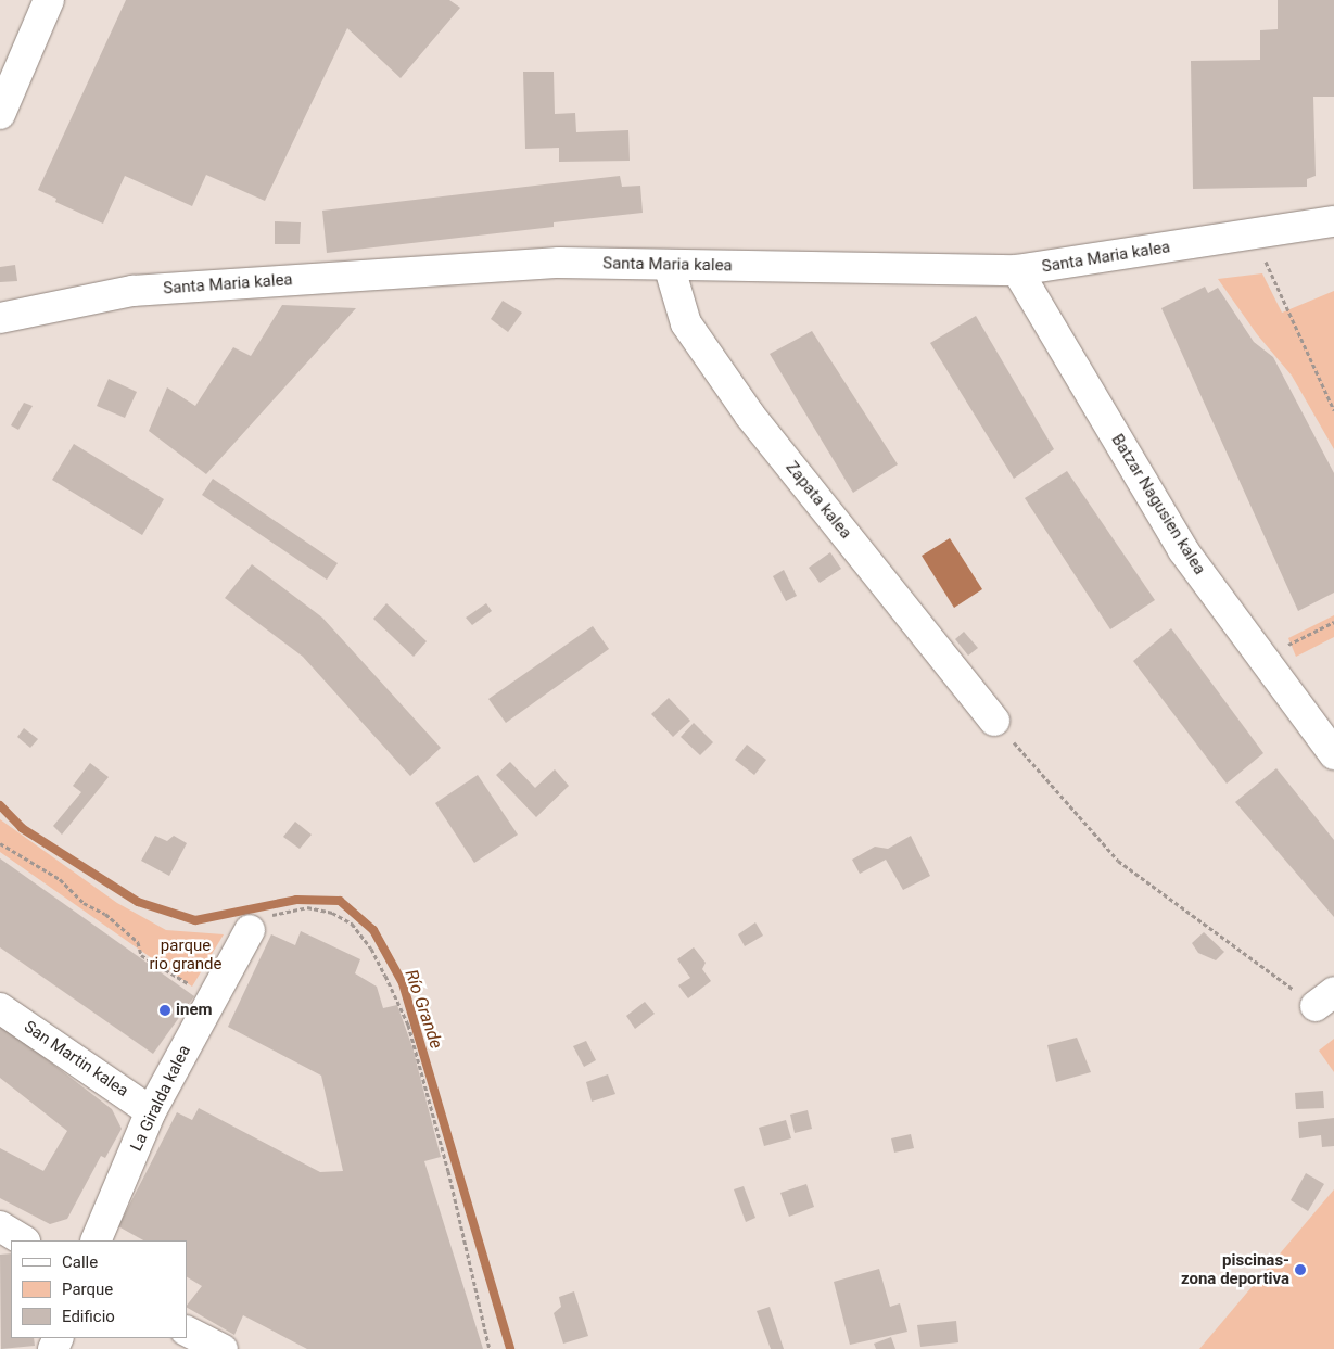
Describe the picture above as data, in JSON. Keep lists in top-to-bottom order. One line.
{"streets":{"street":["Santa Maria kalea","Zapata kalea","Batzar Nagusien kalea","San Martin kalea","La Giralda kalea"]},"crossings":[["Santa Maria kalea","Zapata kalea"],["Santa Maria kalea","Batzar Nagusien kalea"],["San Martin kalea","La Giralda kalea"]],"water":["Río Grande"],"parks":["parque rio grande"],"places":["inem","piscinas- zona deportiva"],"legend":["Calle","Parque","Edificio"]}
